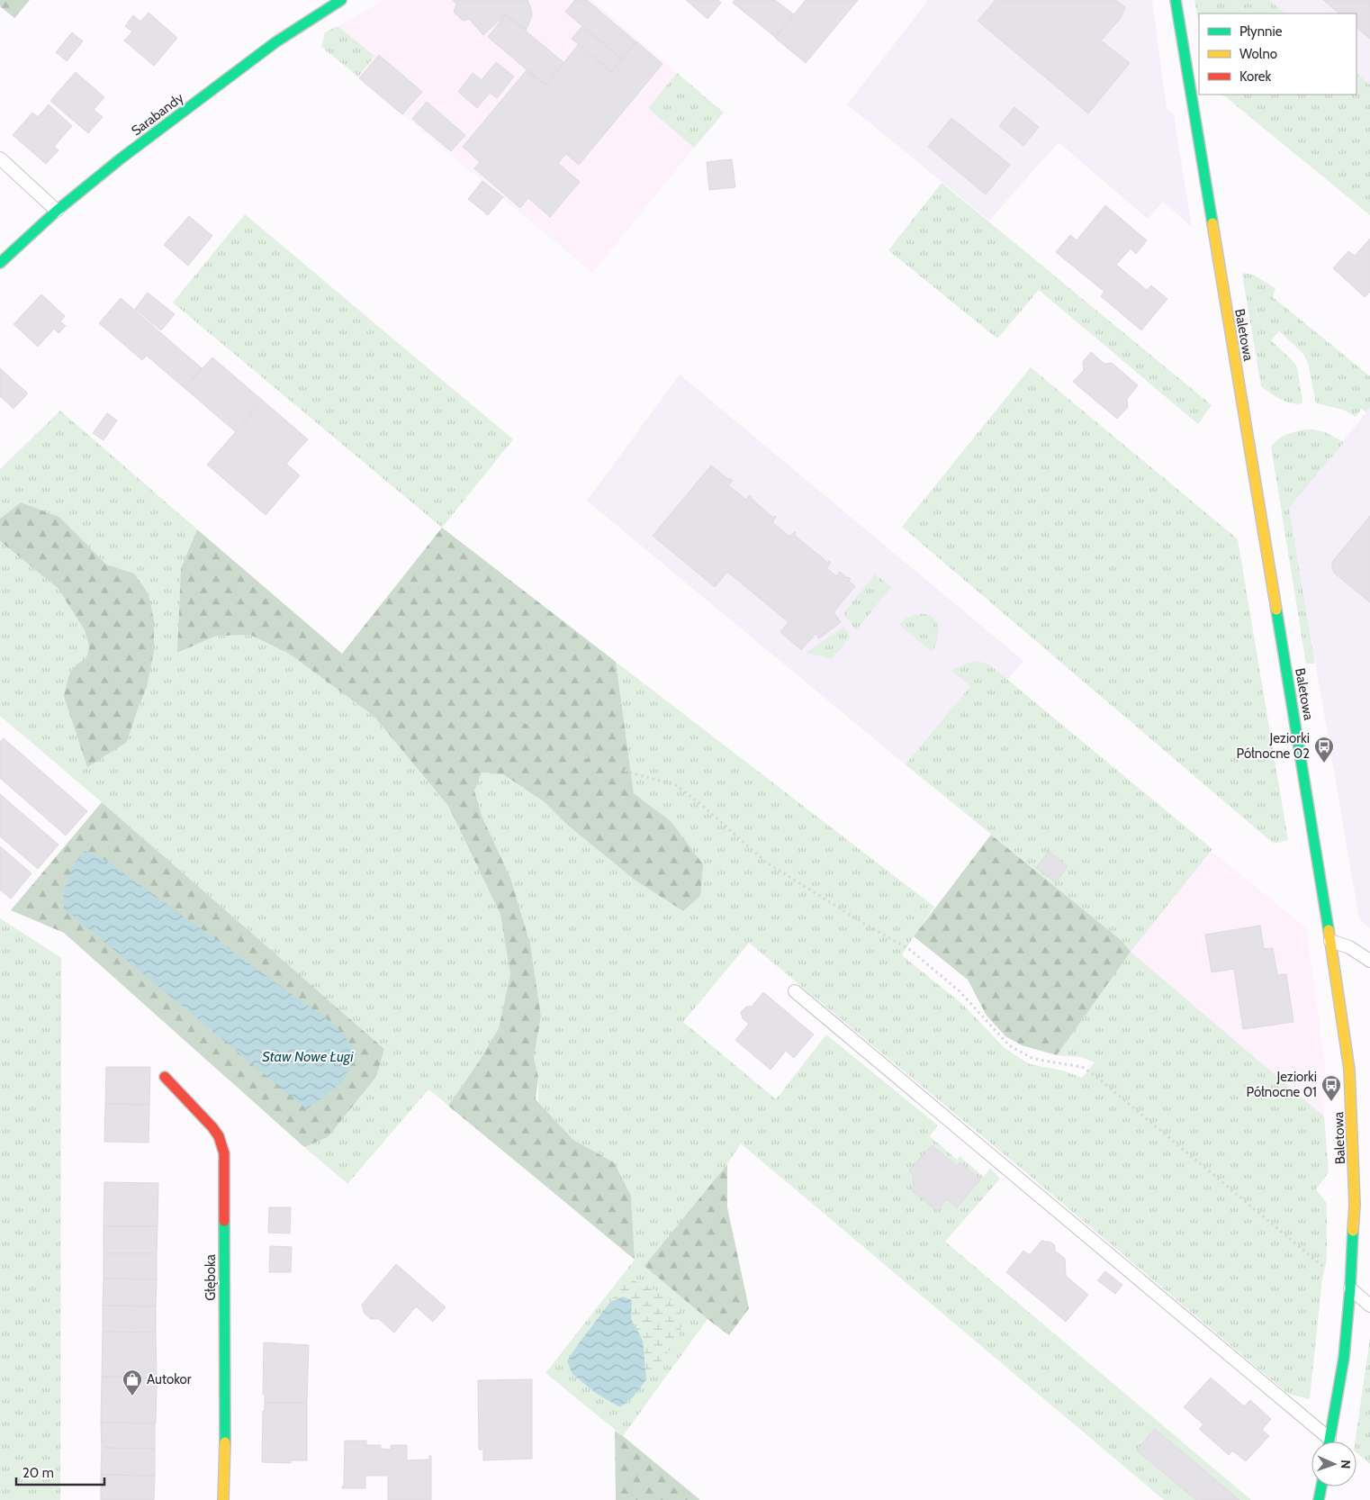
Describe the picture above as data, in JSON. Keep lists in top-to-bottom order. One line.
{"streets":{"street":["Sarabandy","Baletowa","Głęboka"]},"water":["Staw Nowe Ługi"],"places":{"bus stop":["Jeziorki Północne 02","Jeziorki Północne 01"],"shop":["Autokor"]},"legend":["Płynnie","Wolno","Korek"],"scale_bar":"20 m","north":"right"}
